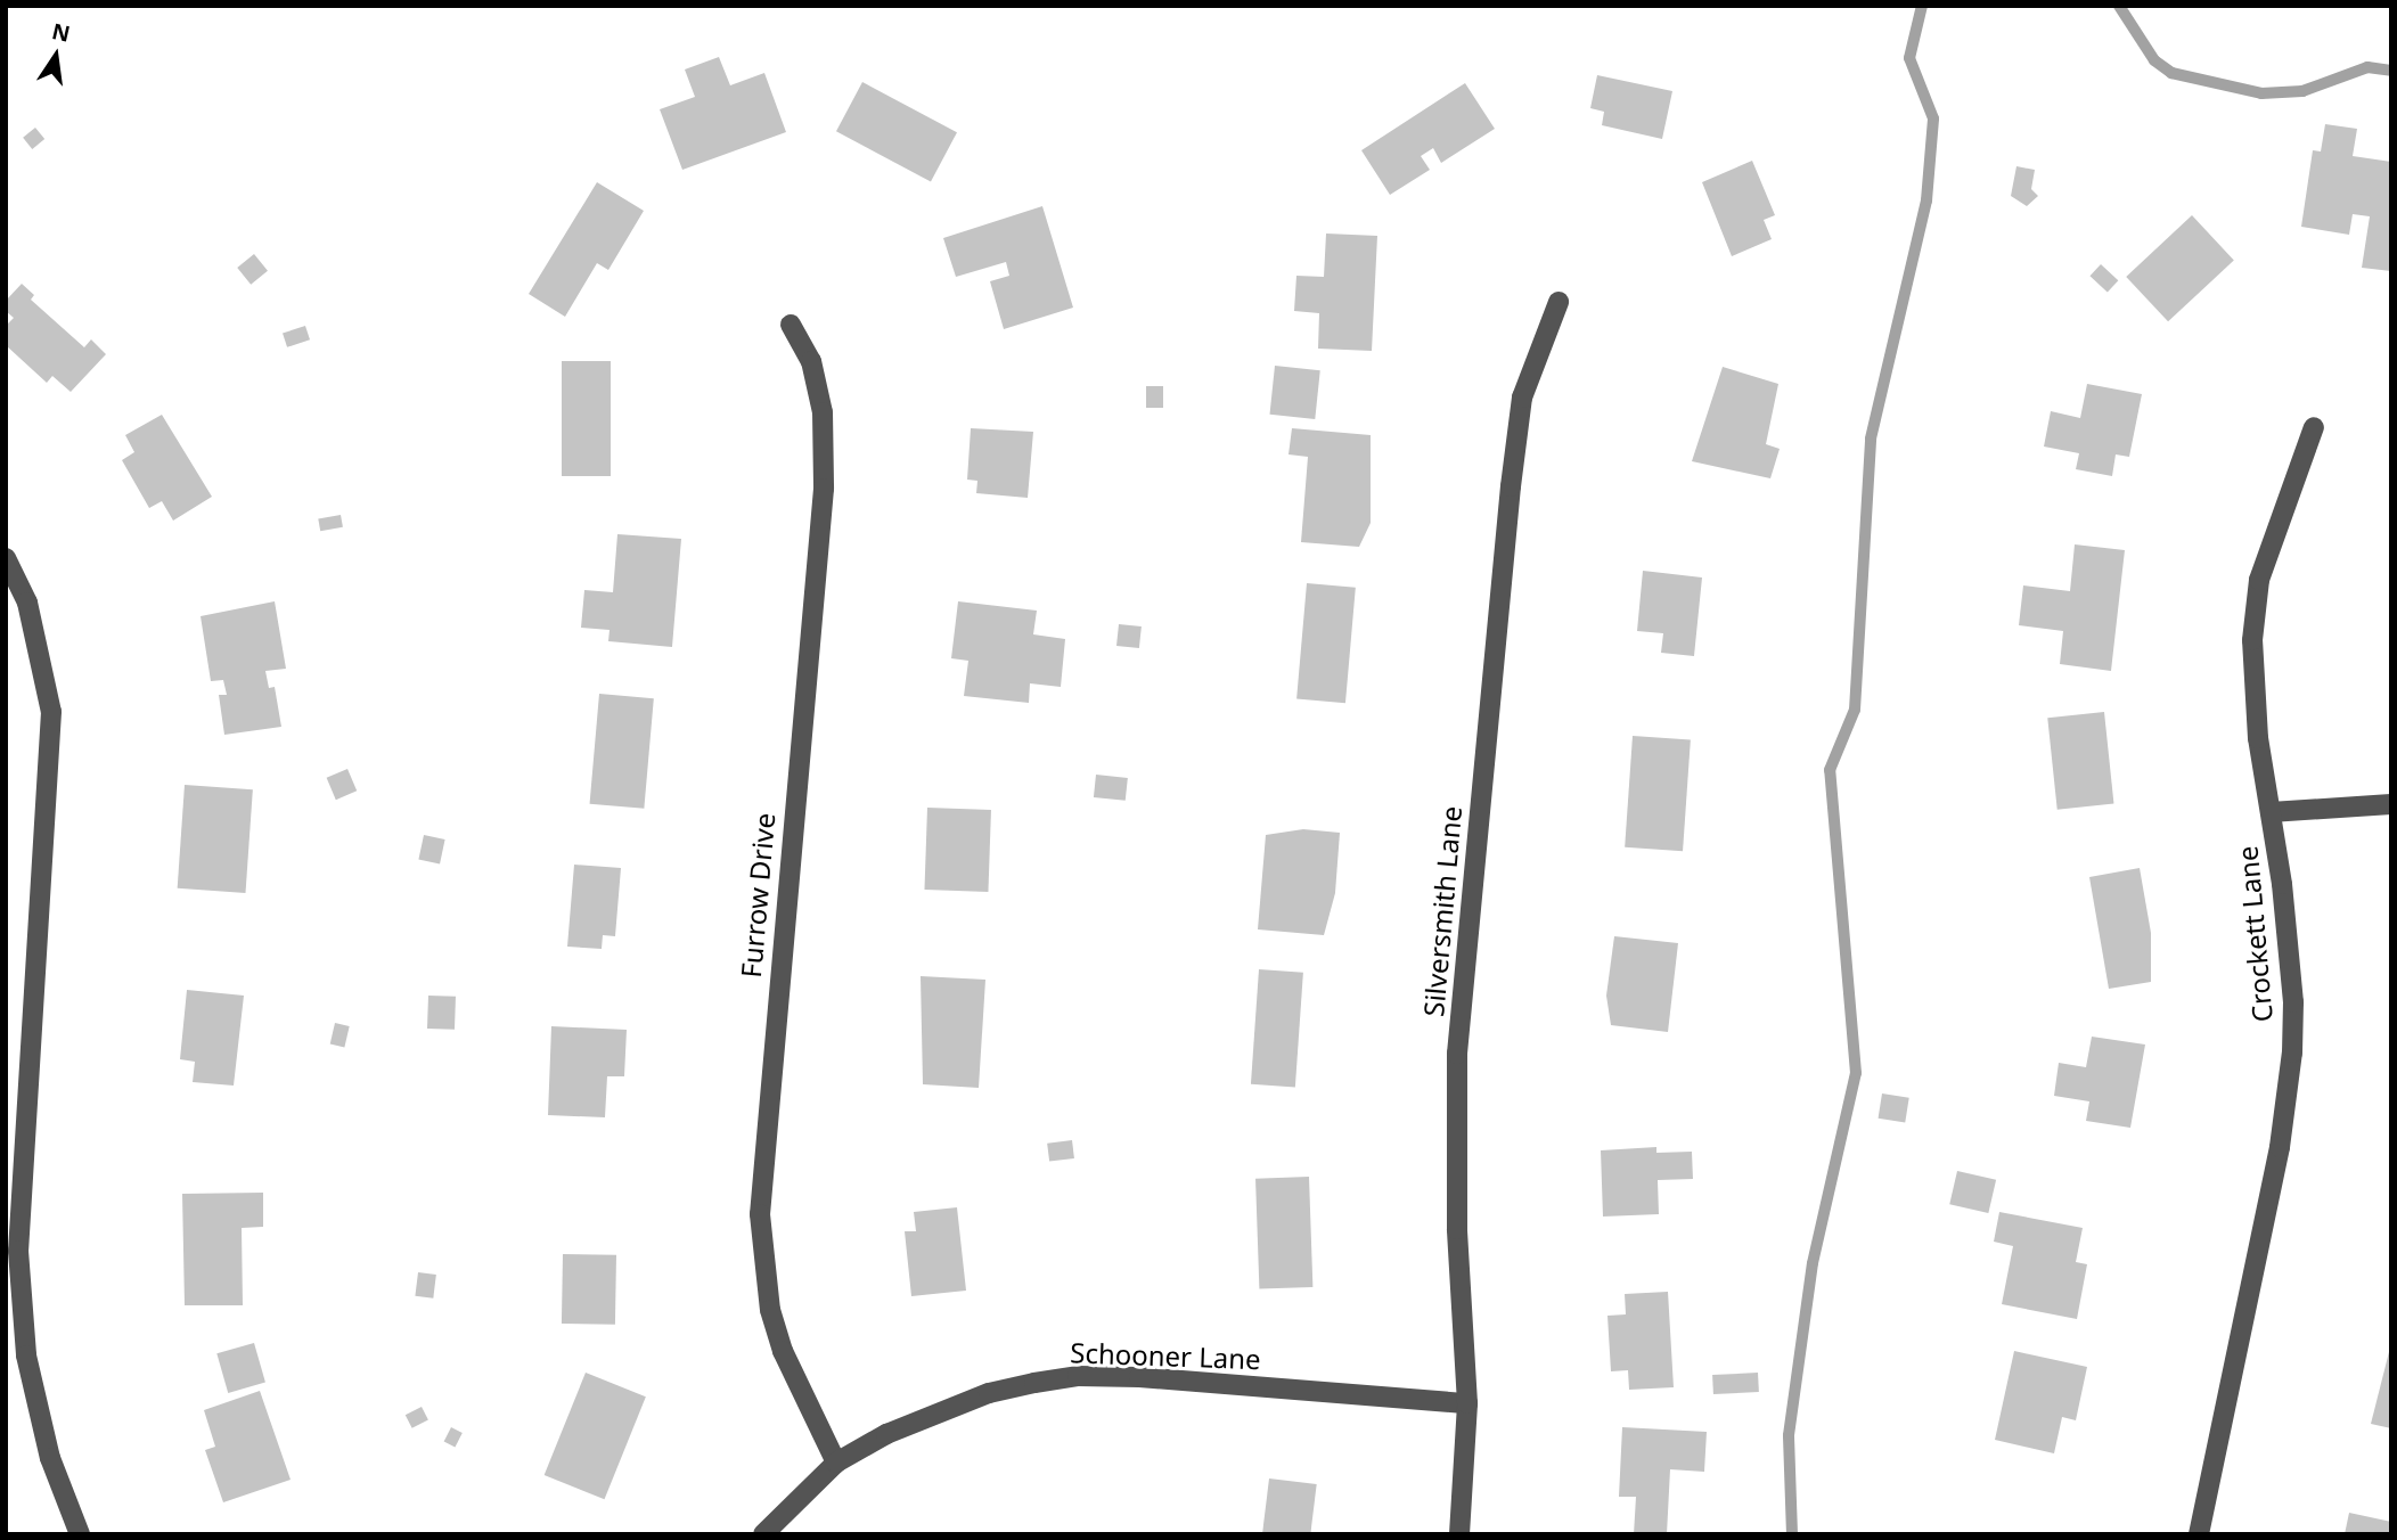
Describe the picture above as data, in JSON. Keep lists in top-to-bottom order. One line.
{"streets":{"street":["Furrow Drive","Silversmith Lane","Crockett Lane","Schooner Lane"]},"crossings":[["Furrow Drive","Schooner Lane"],["Silversmith Lane","Schooner Lane"]],"north":"top"}
